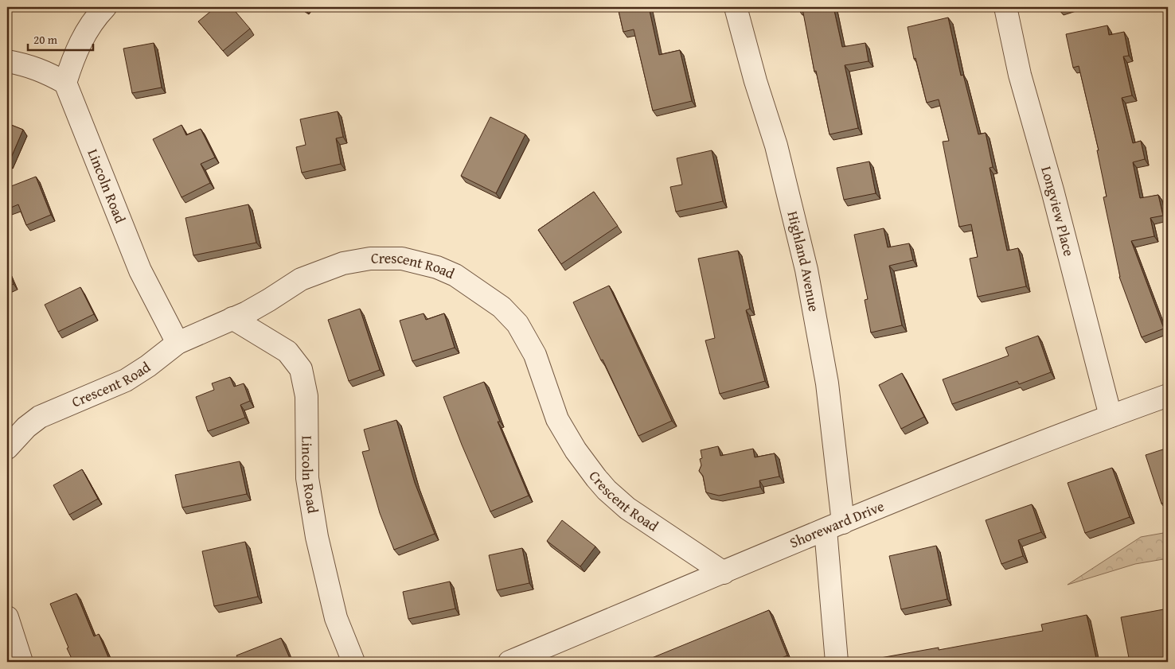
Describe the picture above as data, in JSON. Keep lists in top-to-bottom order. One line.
{"streets":{"street":["Lincoln Road","Longview Place","Highland Avenue","Crescent Road","Shoreward Drive"]},"crossings":[["Lincoln Road","Crescent Road"],["Longview Place","Shoreward Drive"],["Highland Avenue","Shoreward Drive"],["Crescent Road","Shoreward Drive"]],"scale_bar":"20 m"}
